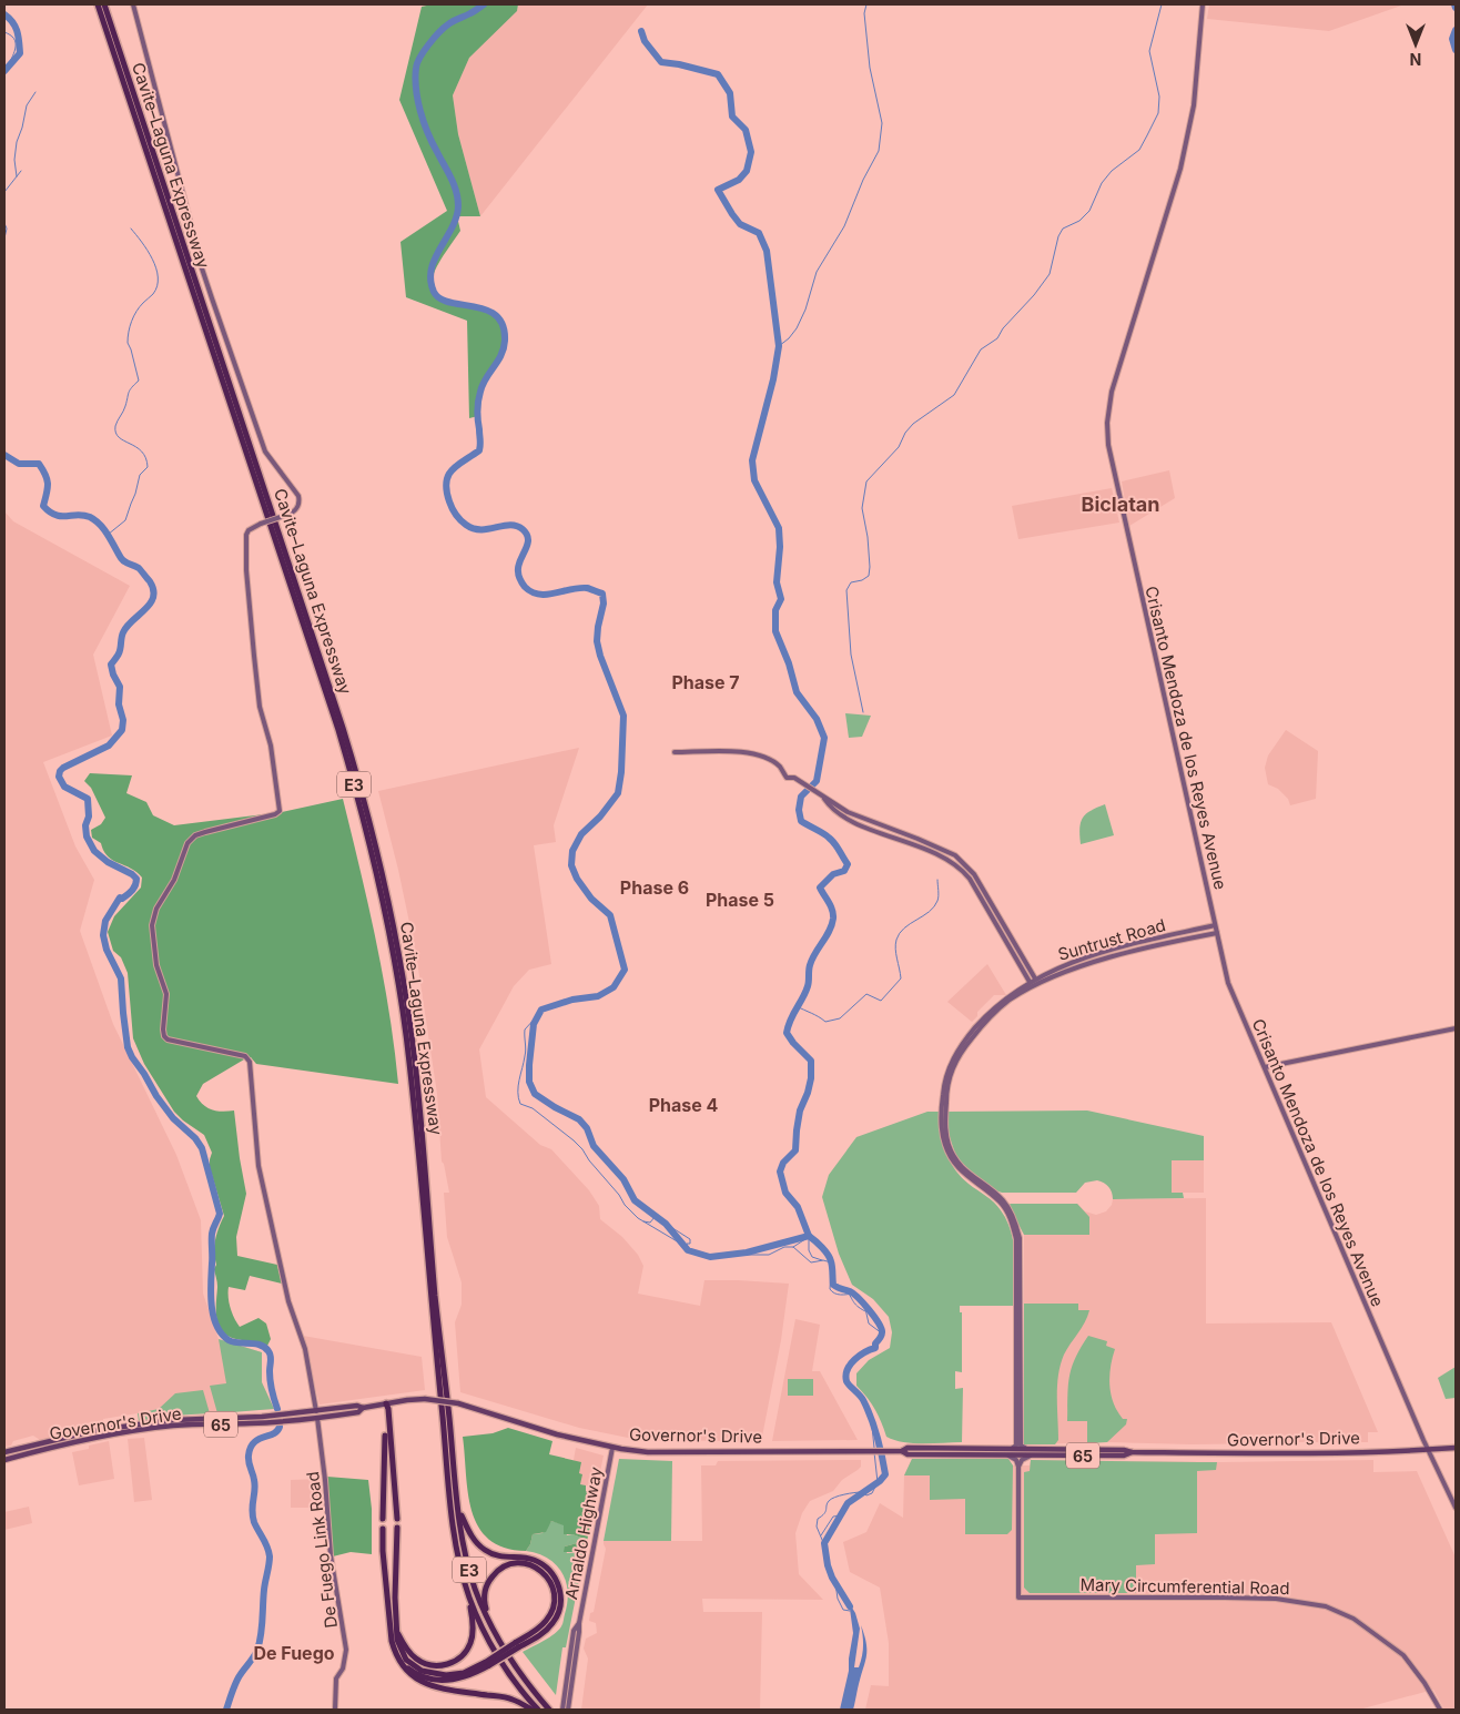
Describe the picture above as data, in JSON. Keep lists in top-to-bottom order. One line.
{"streets":{"highway":["Cavite–Laguna Expressway","E3"],"main road":["Governor's Drive","65"],"street":["Crisanto Mendoza de los Reyes Avenue","Suntrust Road","Arnaldo Highway","De Fuego Link Road","Mary Circumferential Road"]},"crossings":[["Crisanto Mendoza de los Reyes Avenue","Suntrust Road"],["Crisanto Mendoza de los Reyes Avenue","Governor's Drive"],["Governor's Drive","Arnaldo Highway"],["Governor's Drive","De Fuego Link Road"]],"districts":["Biclatan","Phase 7","Phase 6","Phase 5","Phase 4","De Fuego"],"north":"bottom"}
